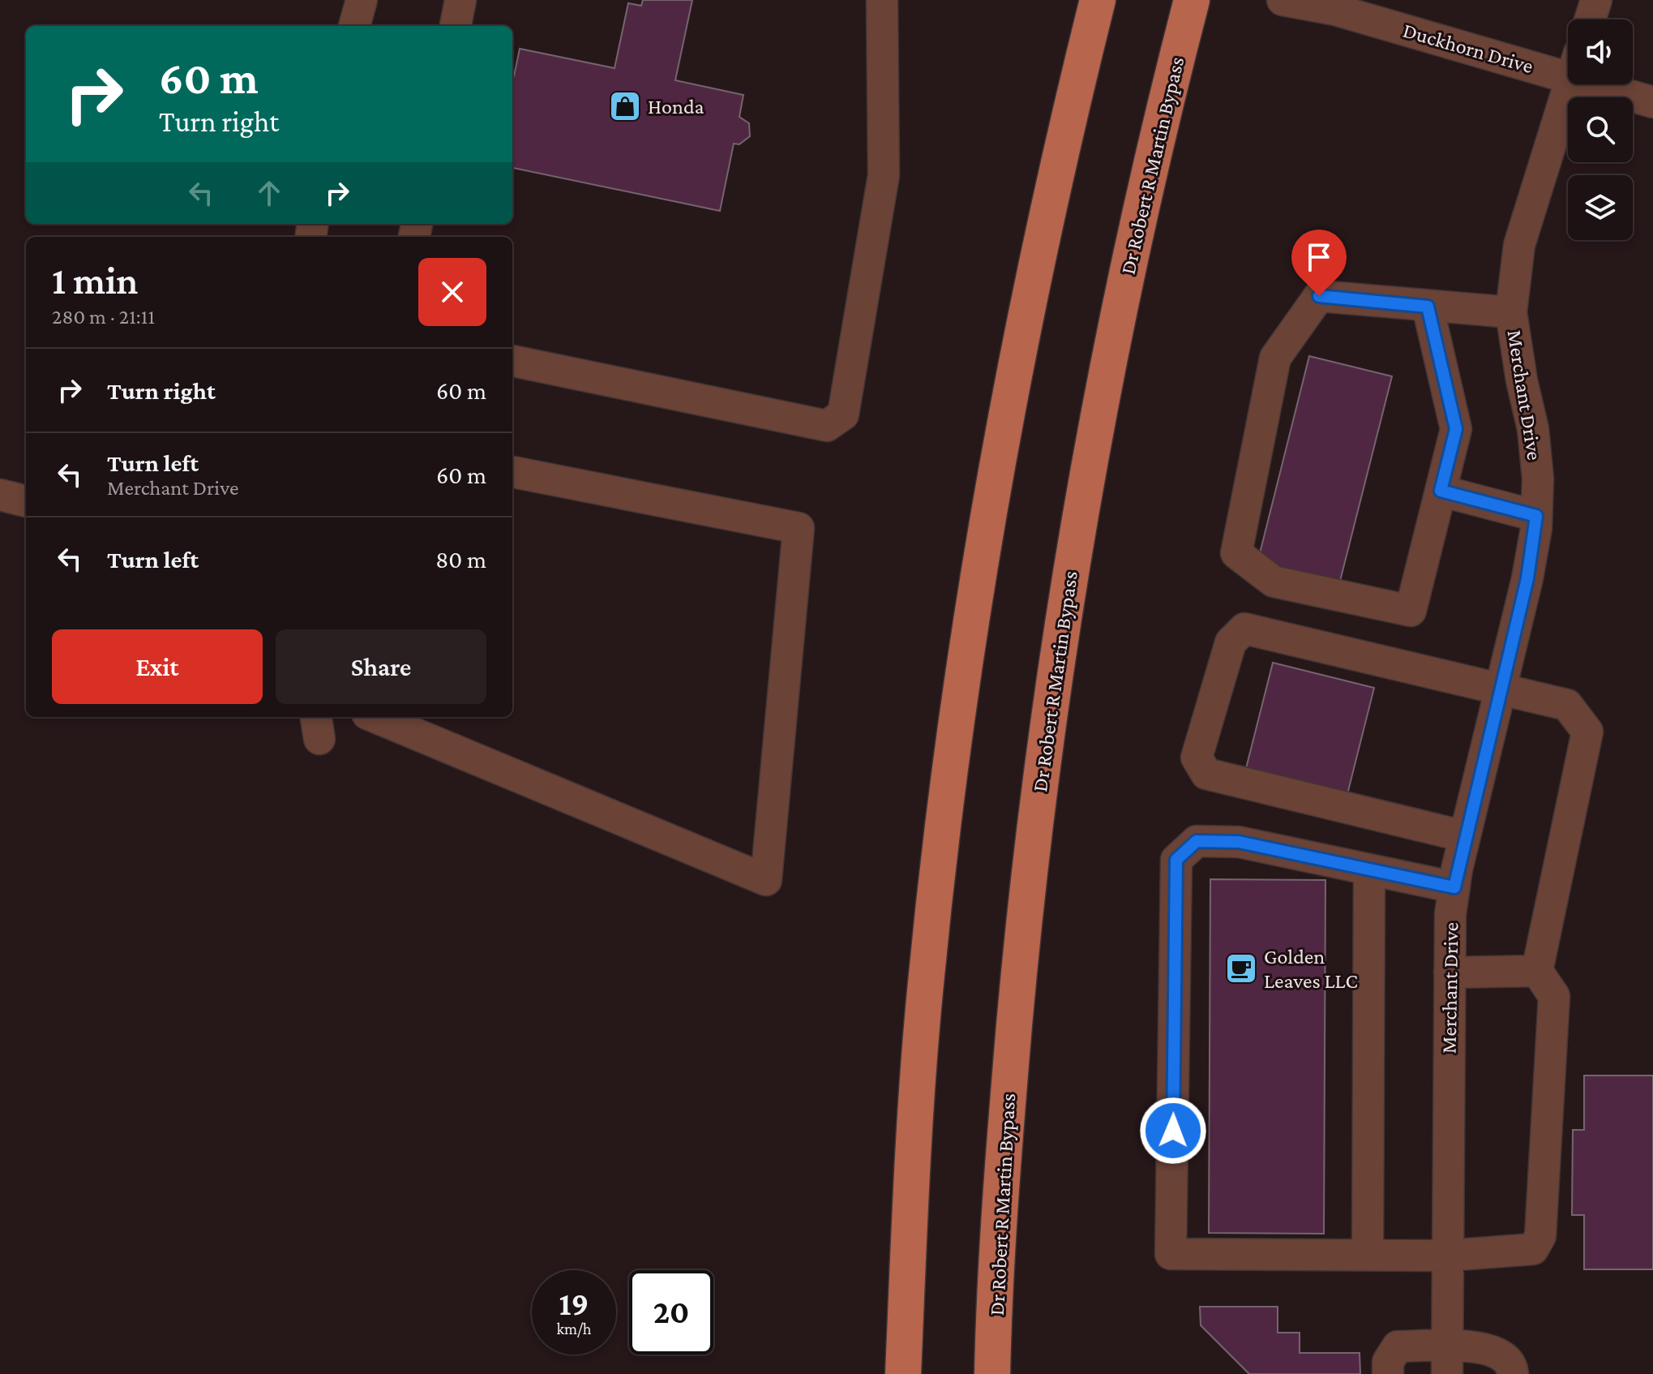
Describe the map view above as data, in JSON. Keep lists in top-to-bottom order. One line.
{"streets":{"main road":["Dr Robert R Martin Bypass"],"street":["Duckhorn Drive","Merchant Drive"]},"places":{"shop":["Honda"],"cafe":["Golden Leaves LLC"]},"page":{"turn":["60 m","Turn right"],"heading":["1 min","280 m · 21:11"],"list":[{"name":"Turn right","value":"60 m"},{"name":"Turn left","note":"Merchant Drive","value":"60 m"},{"name":"Turn left","value":"80 m"}],"buttons":["Exit","Share"],"speed":"19 km/h","limit":"20"}}
